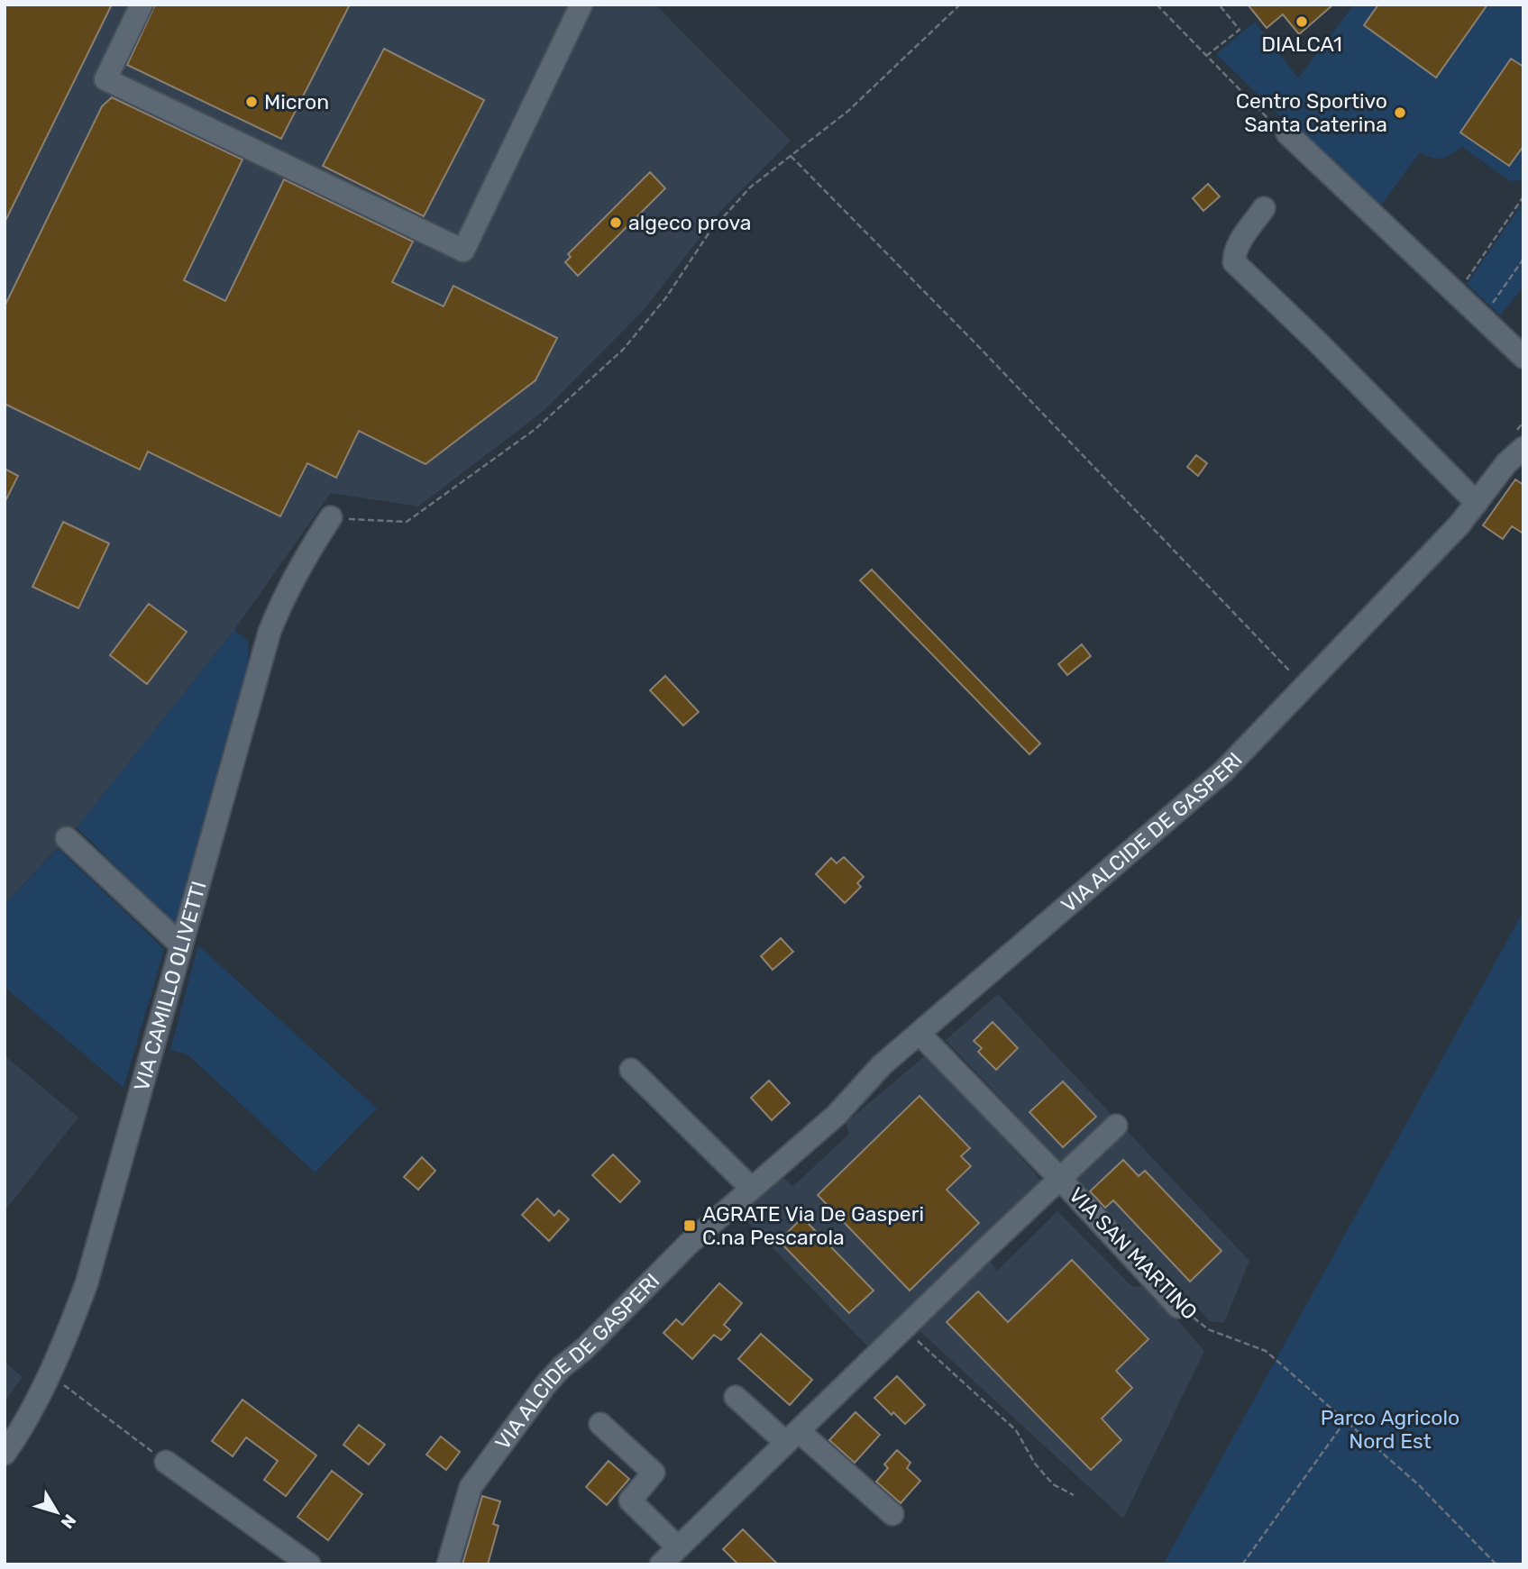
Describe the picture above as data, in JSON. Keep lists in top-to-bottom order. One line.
{"streets":{"street":["VIA ALCIDE DE GASPERI","VIA CAMILLO OLIVETTI","VIA SAN MARTINO"]},"crossings":[["VIA ALCIDE DE GASPERI","VIA SAN MARTINO"]],"parks":["Parco Agricolo Nord Est"],"places":{"other":["DIALCA1","Micron","Centro Sportivo Santa Caterina","algeco prova"],"transit":["AGRATE Via De Gasperi C.na Pescarola"]},"north":"bottom right"}
